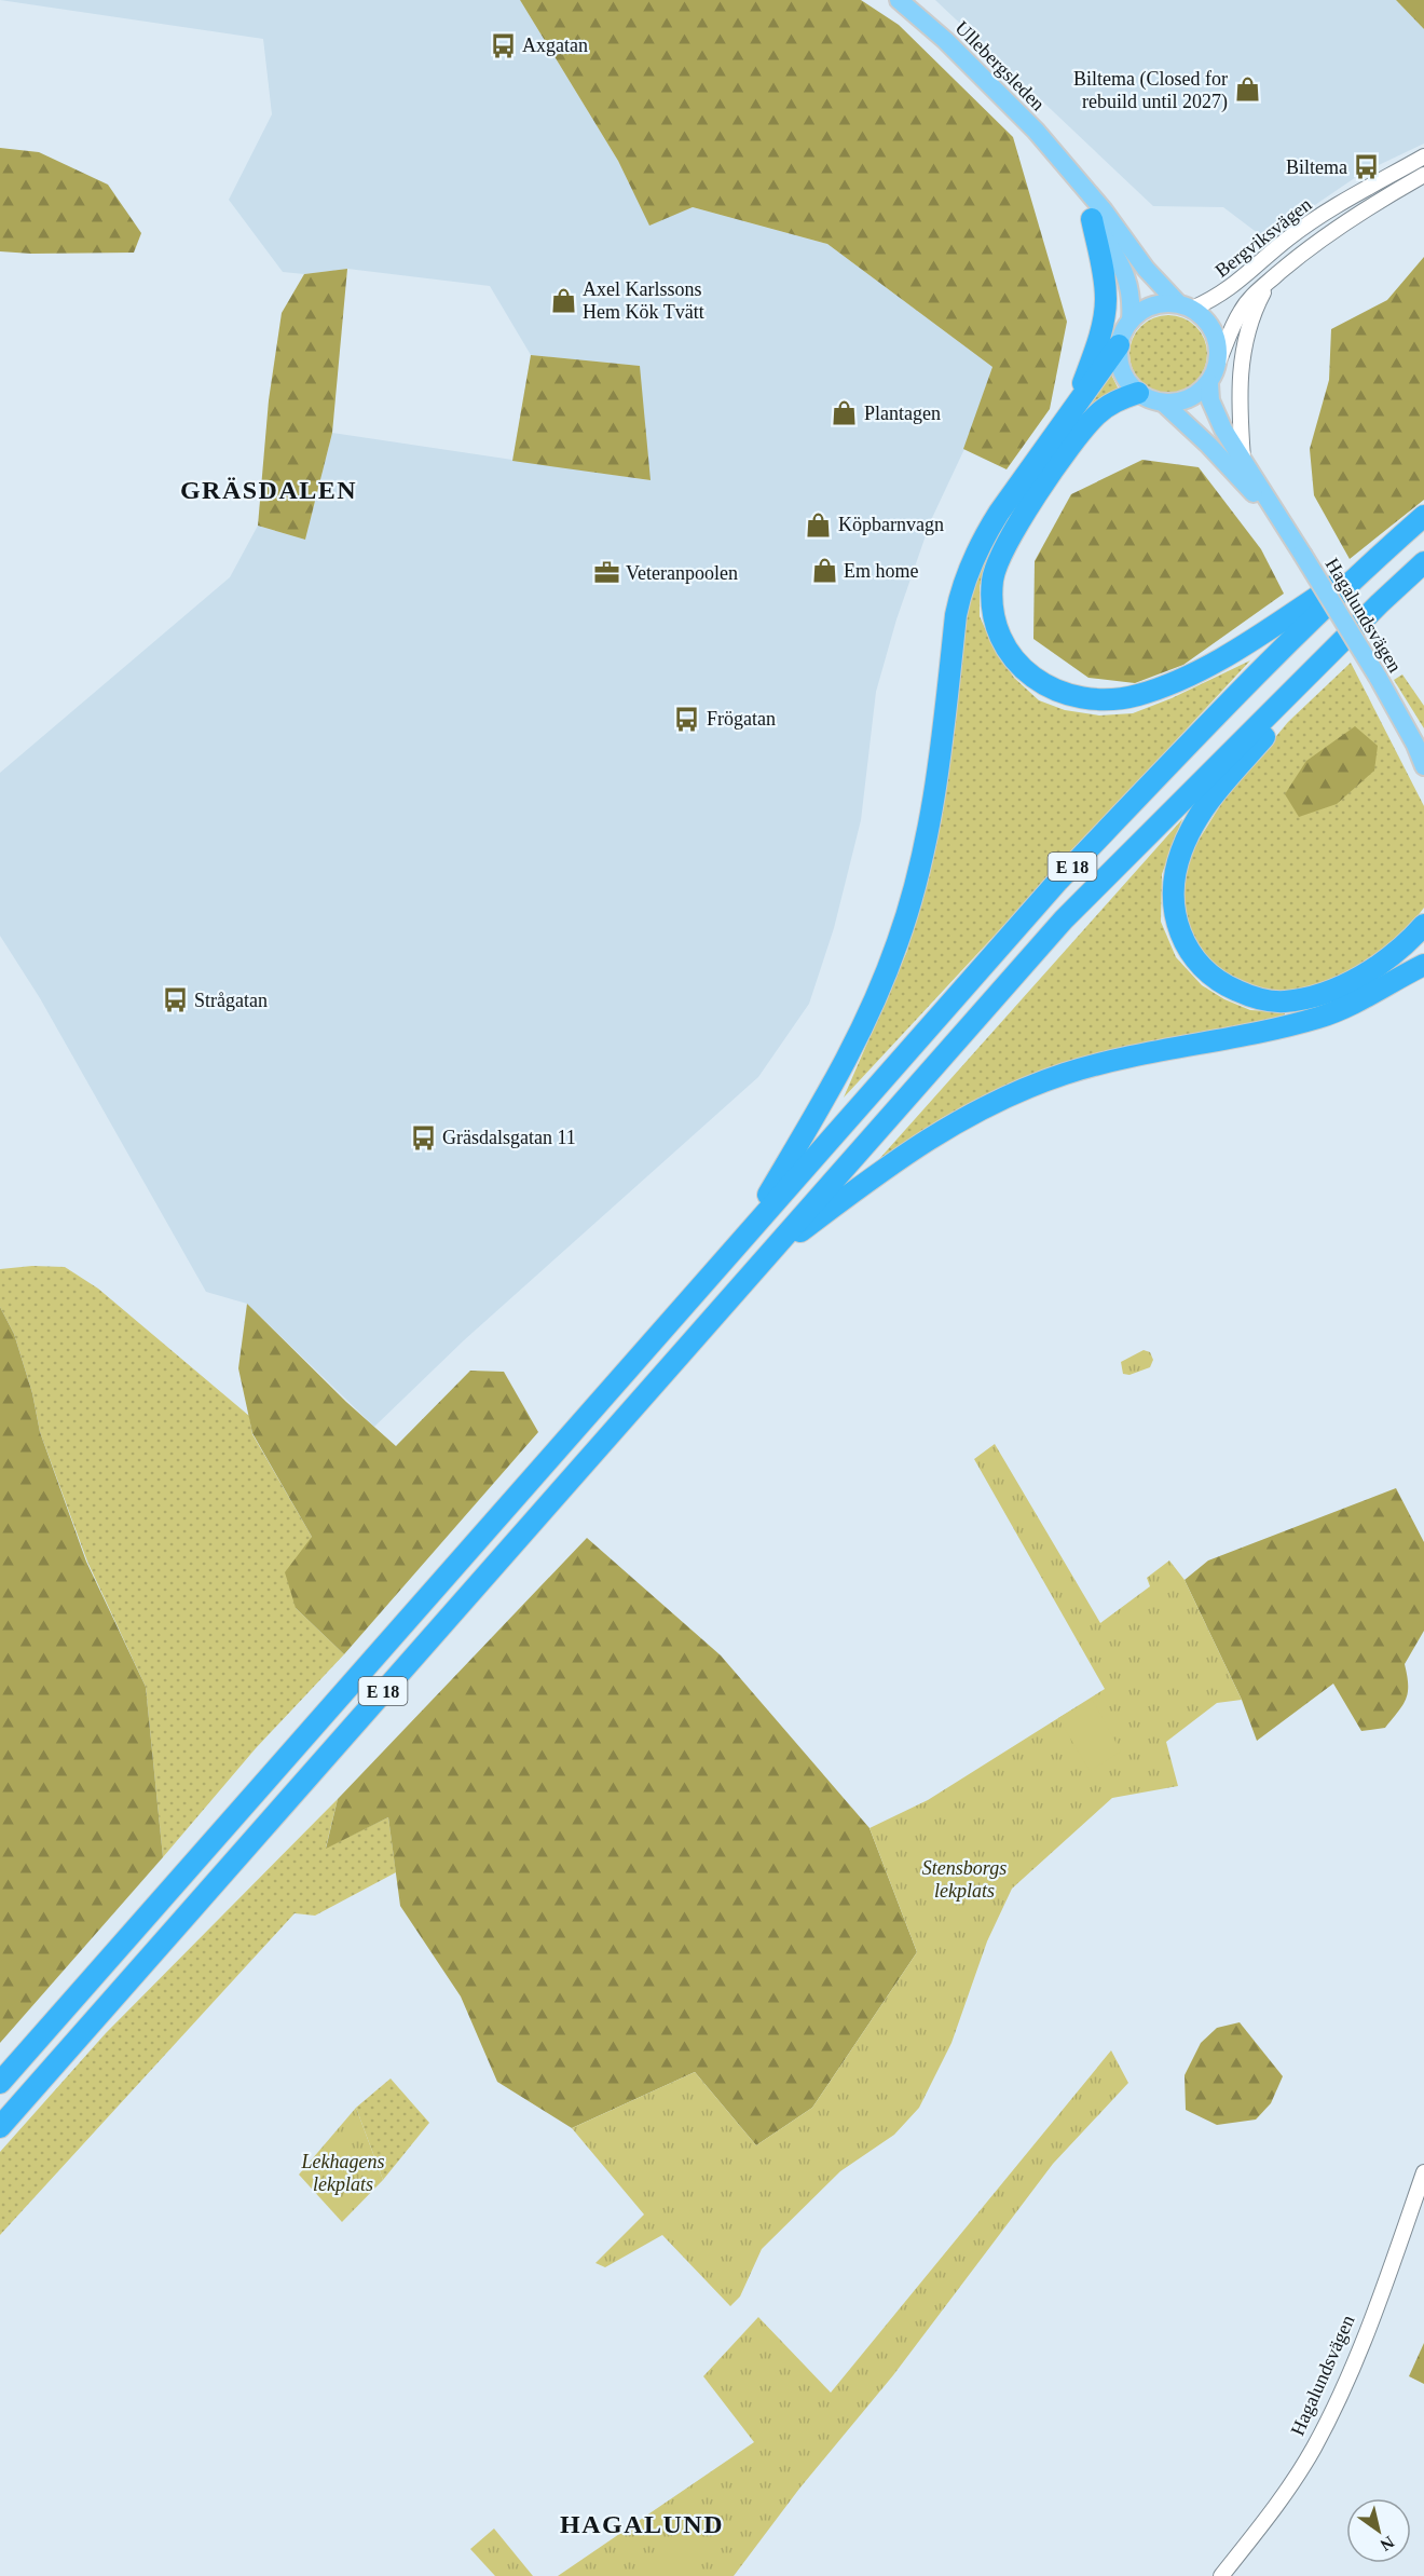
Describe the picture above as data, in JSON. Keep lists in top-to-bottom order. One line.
{"streets":{"highway":["E 18"],"main road":["Ullebergsleden","Hagalundsvägen"],"street":["Bergviksvägen"]},"crossings":[["Ullebergsleden","Bergviksvägen"],["Ullebergsleden","Hagalundsvägen"],["Bergviksvägen","Hagalundsvägen"]],"districts":["GRÄSDALEN","HAGALUND"],"parks":["Stensborgs lekplats","Lekhagens lekplats"],"places":{"bus stop":["Axgatan","Biltema","Frögatan","Strågatan","Gräsdalsgatan 11"],"shop":["Biltema (Closed for rebuild until 2027)","Axel Karlssons Hem Kök Tvätt","Plantagen","Köpbarnvagn","Em home"],"office":["Veteranpoolen"]},"north":"bottom right"}
